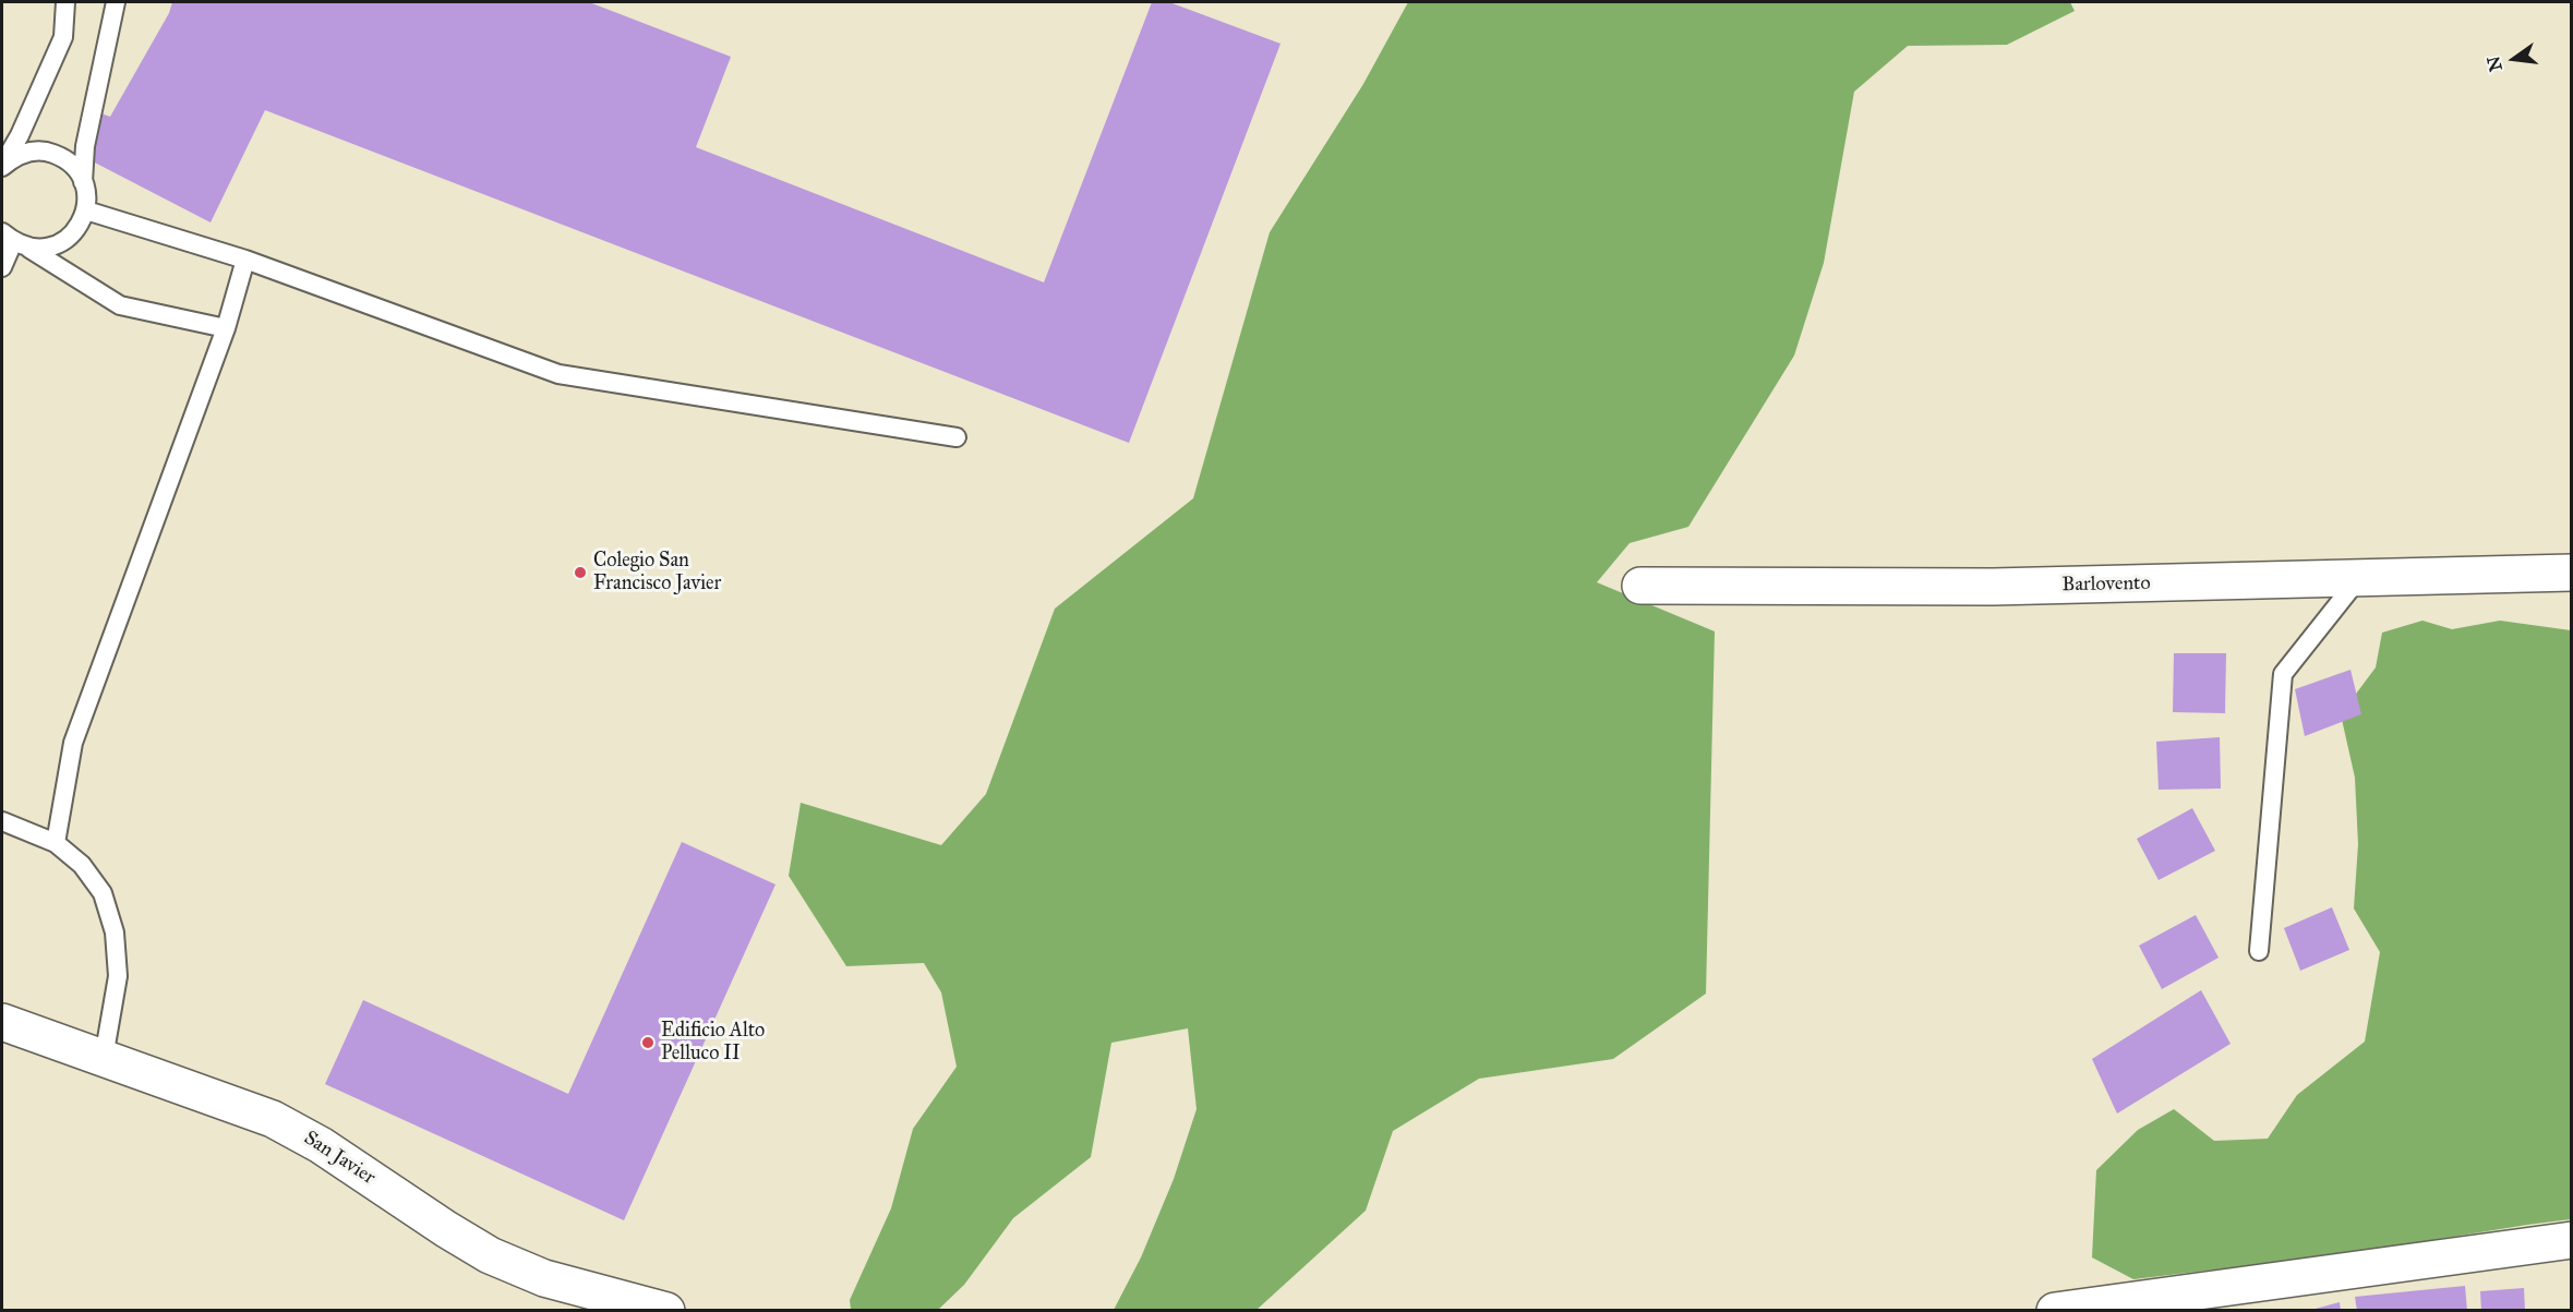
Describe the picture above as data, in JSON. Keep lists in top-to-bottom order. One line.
{"streets":{"street":["Barlovento","San Javier"]},"places":["Colegio San Francisco Javier","Edificio Alto Pelluco II"],"north":"left"}
